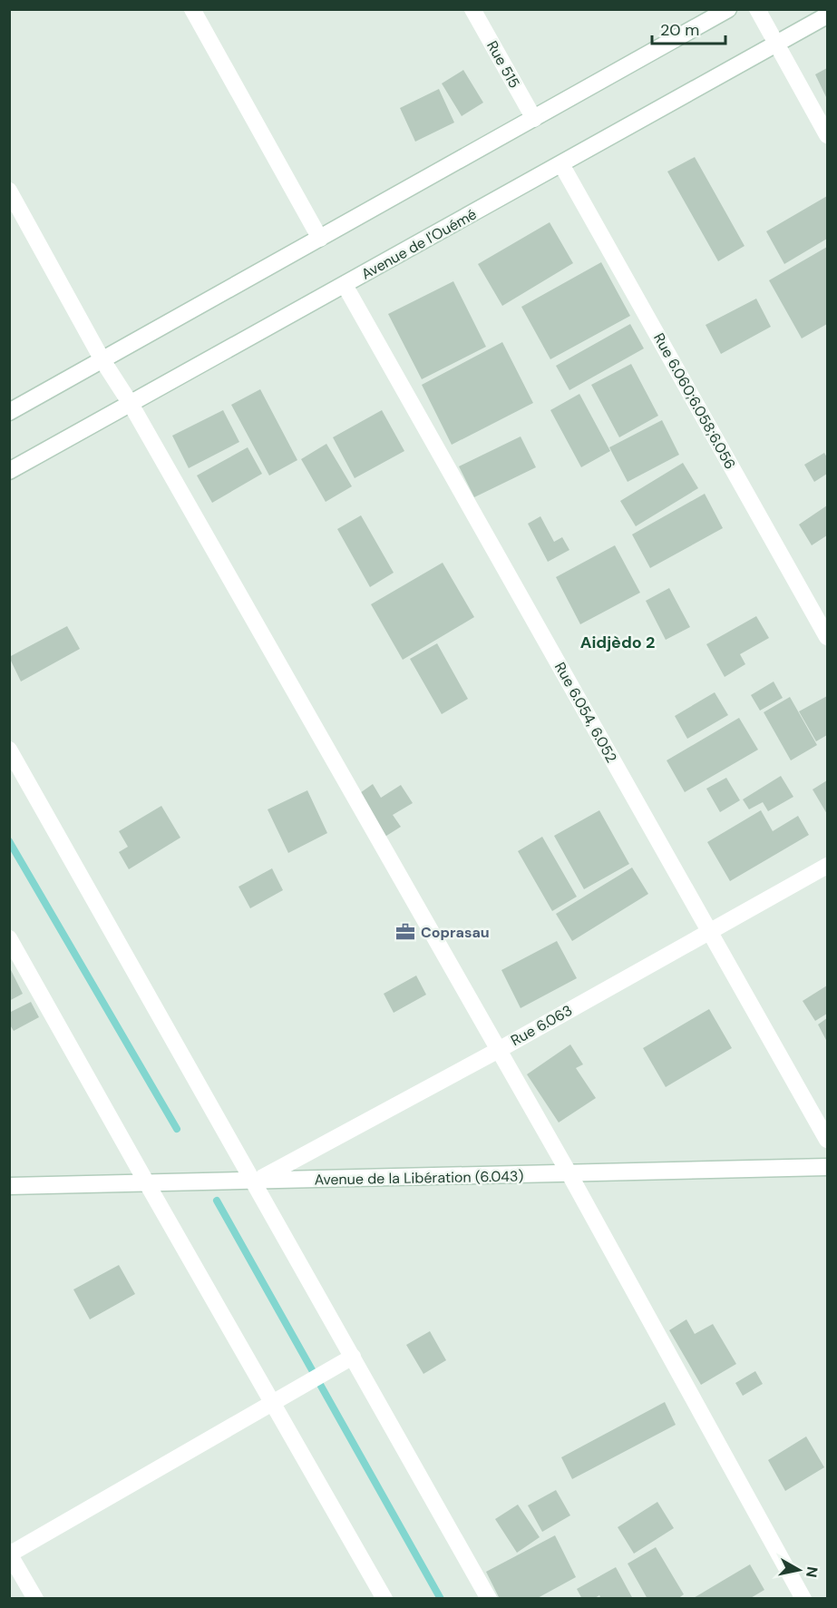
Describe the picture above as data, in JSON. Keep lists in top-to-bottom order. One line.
{"streets":{"street":["Rue 515","Avenue de l'Ouémé","Rue 6.060;6.058;6.056","Rue 6.054, 6.052","Rue 6.063","Avenue de la Libération (6.043)"]},"crossings":[["Avenue de l'Ouémé","Rue 6.060;6.058;6.056"],["Avenue de l'Ouémé","Rue 6.054, 6.052"],["Rue 6.054, 6.052","Rue 6.063"],["Rue 6.063","Avenue de la Libération (6.043)"]],"districts":["Aidjèdo 2"],"places":{"office":["Coprasau"]},"scale_bar":"20 m","north":"right"}
